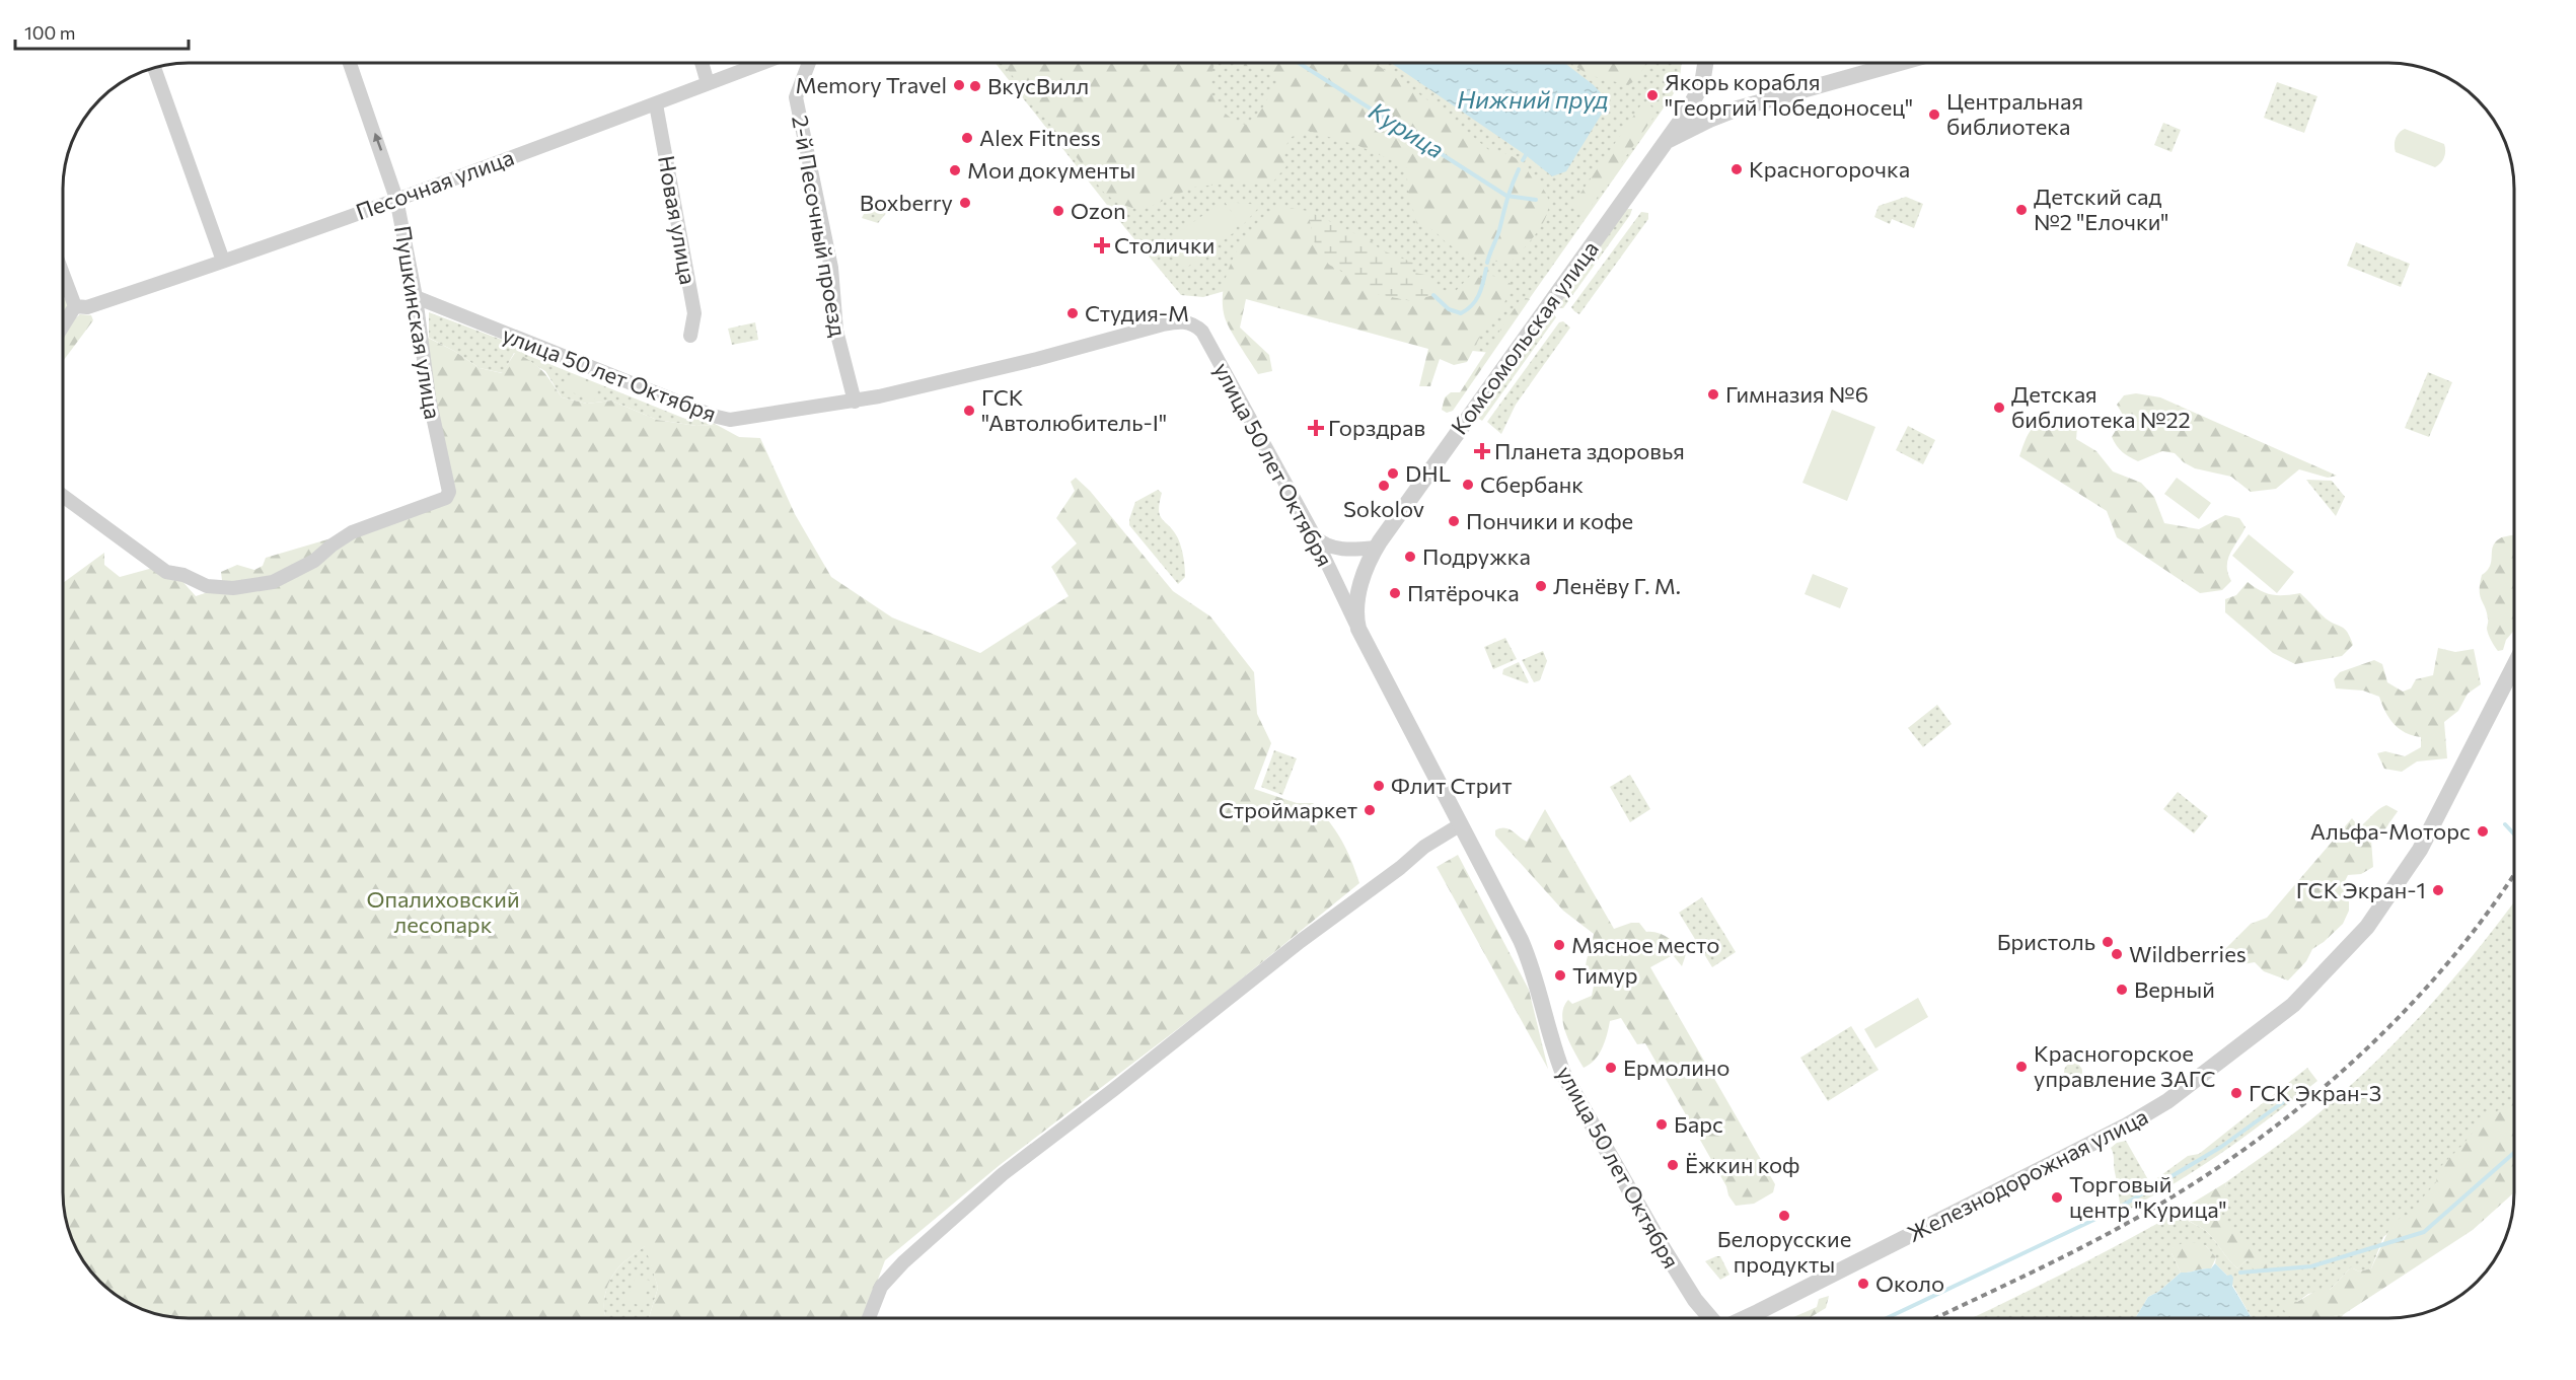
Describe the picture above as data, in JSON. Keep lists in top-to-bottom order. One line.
{"streets":{"street":["Песочная улица","Новая улица","2-й Песочный проезд","Пушкинская улица","Комсомольская улица","улица 50 лет Октября","Железнодорожная улица"]},"crossings":[["Песочная улица","Новая улица"],["Песочная улица","Пушкинская улица"],["2-й Песочный проезд","улица 50 лет Октября"],["Пушкинская улица","улица 50 лет Октября"],["Комсомольская улица","улица 50 лет Октября"]],"water":["Нижний пруд","Курица"],"parks":["Опалиховский лесопарк"],"places":{"other":["Memory Travel","ВкусВилл","Якорь корабля \"Георгий Победоносец\"","Центральная библиотека","Alex Fitness","Красногорочка","Мои документы","Boxberry","Детский сад №2 \"Елочки\"","Ozon","Студия-М","Гимназия №6","Детская библиотека №22","ГСК \"Автолюбитель-I\"","DHL","Сбербанк","Sokolov","Пончики и кофе","Подружка","Ленёву Г. М.","Пятёрочка","Флит Стрит","Строймаркет","Альфа-Моторс","ГСК Экран-1","Бристоль","Мясное место","Wildberries","Тимур","Верный","Красногорское управление ЗАГС","Ермолино","ГСК Экран-3","Барс","Ёжкин коф","Торговый центр \"Курица\"","Белорусские продукты","Около"],"health":["Столички","Горздрав","Планета здоровья"]},"scale_bar":"100 m"}
